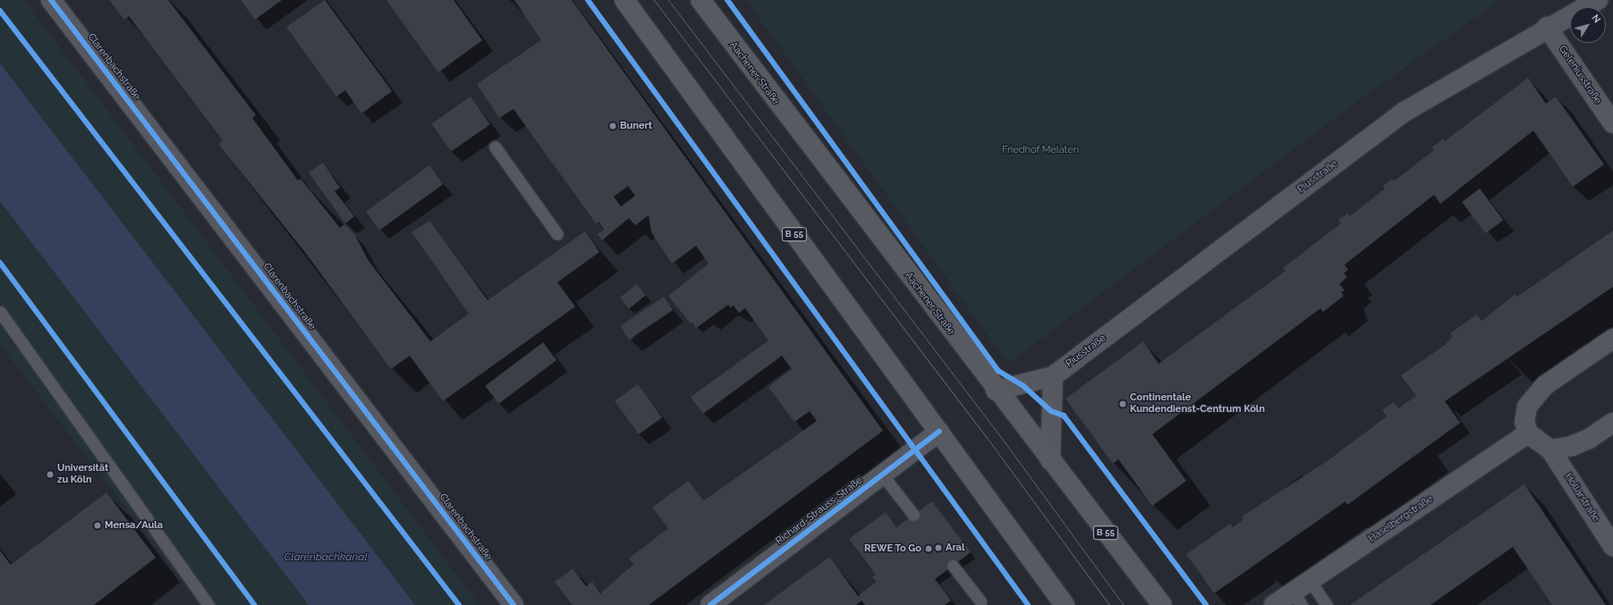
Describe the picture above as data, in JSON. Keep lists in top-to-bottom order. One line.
{"streets":{"main road":["Aachener Straße","B 55"],"street":["Clarenbachstraße","Geleniusstraße","Piusstraße","Hollarstraße","Richard-Strauss-Straße","Haselbergstraße"]},"crossings":[["Aachener Straße","Piusstraße"],["Geleniusstraße","Piusstraße"],["B 55","Richard-Strauss-Straße"]],"water":["Clarenbachkanal"],"parks":["Friedhof Melaten"],"places":["Bunert","Continentale Kundendienst-Centrum Köln","Universität zu Köln","Mensa/Aula","Aral","REWE To Go"],"north":"top right"}
